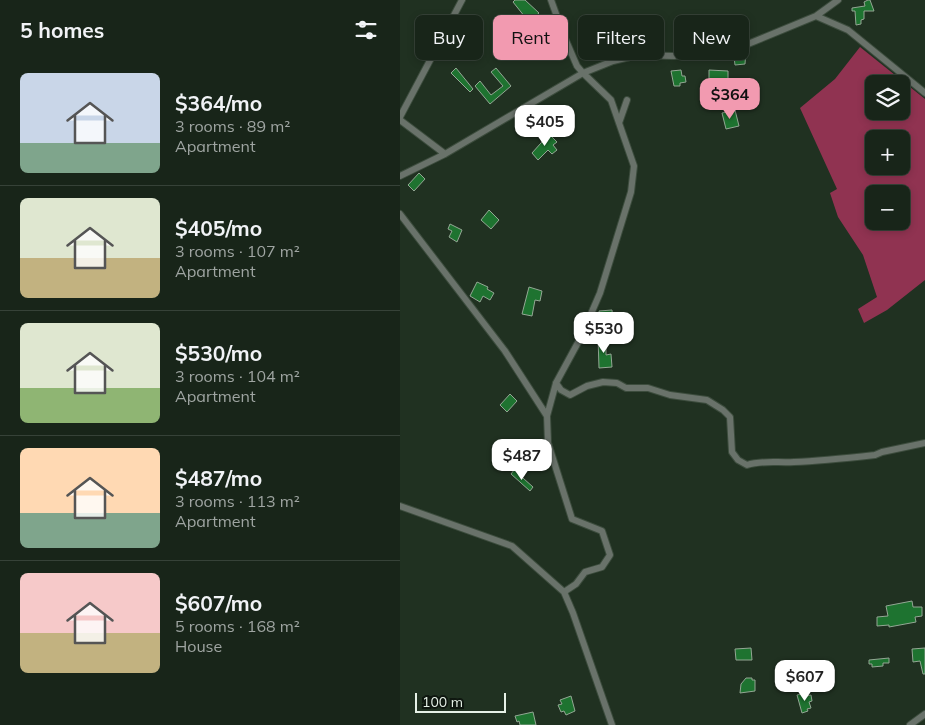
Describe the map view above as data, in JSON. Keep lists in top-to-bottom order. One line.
{"scale_bar":"100 m","page":{"heading":"5 homes","chip":["Buy","Rent","Filters","New"],"list":[{"name":"$364/mo","note":"3 rooms · 89 m² · Apartment"},{"name":"$405/mo","note":"3 rooms · 107 m² · Apartment"},{"name":"$530/mo","note":"3 rooms · 104 m² · Apartment"},{"name":"$487/mo","note":"3 rooms · 113 m² · Apartment"},{"name":"$607/mo","note":"5 rooms · 168 m² · House"}],"map_buttons":["+","−"],"price":["$364","$405","$530","$487","$607"],"scale":"100 m"}}
